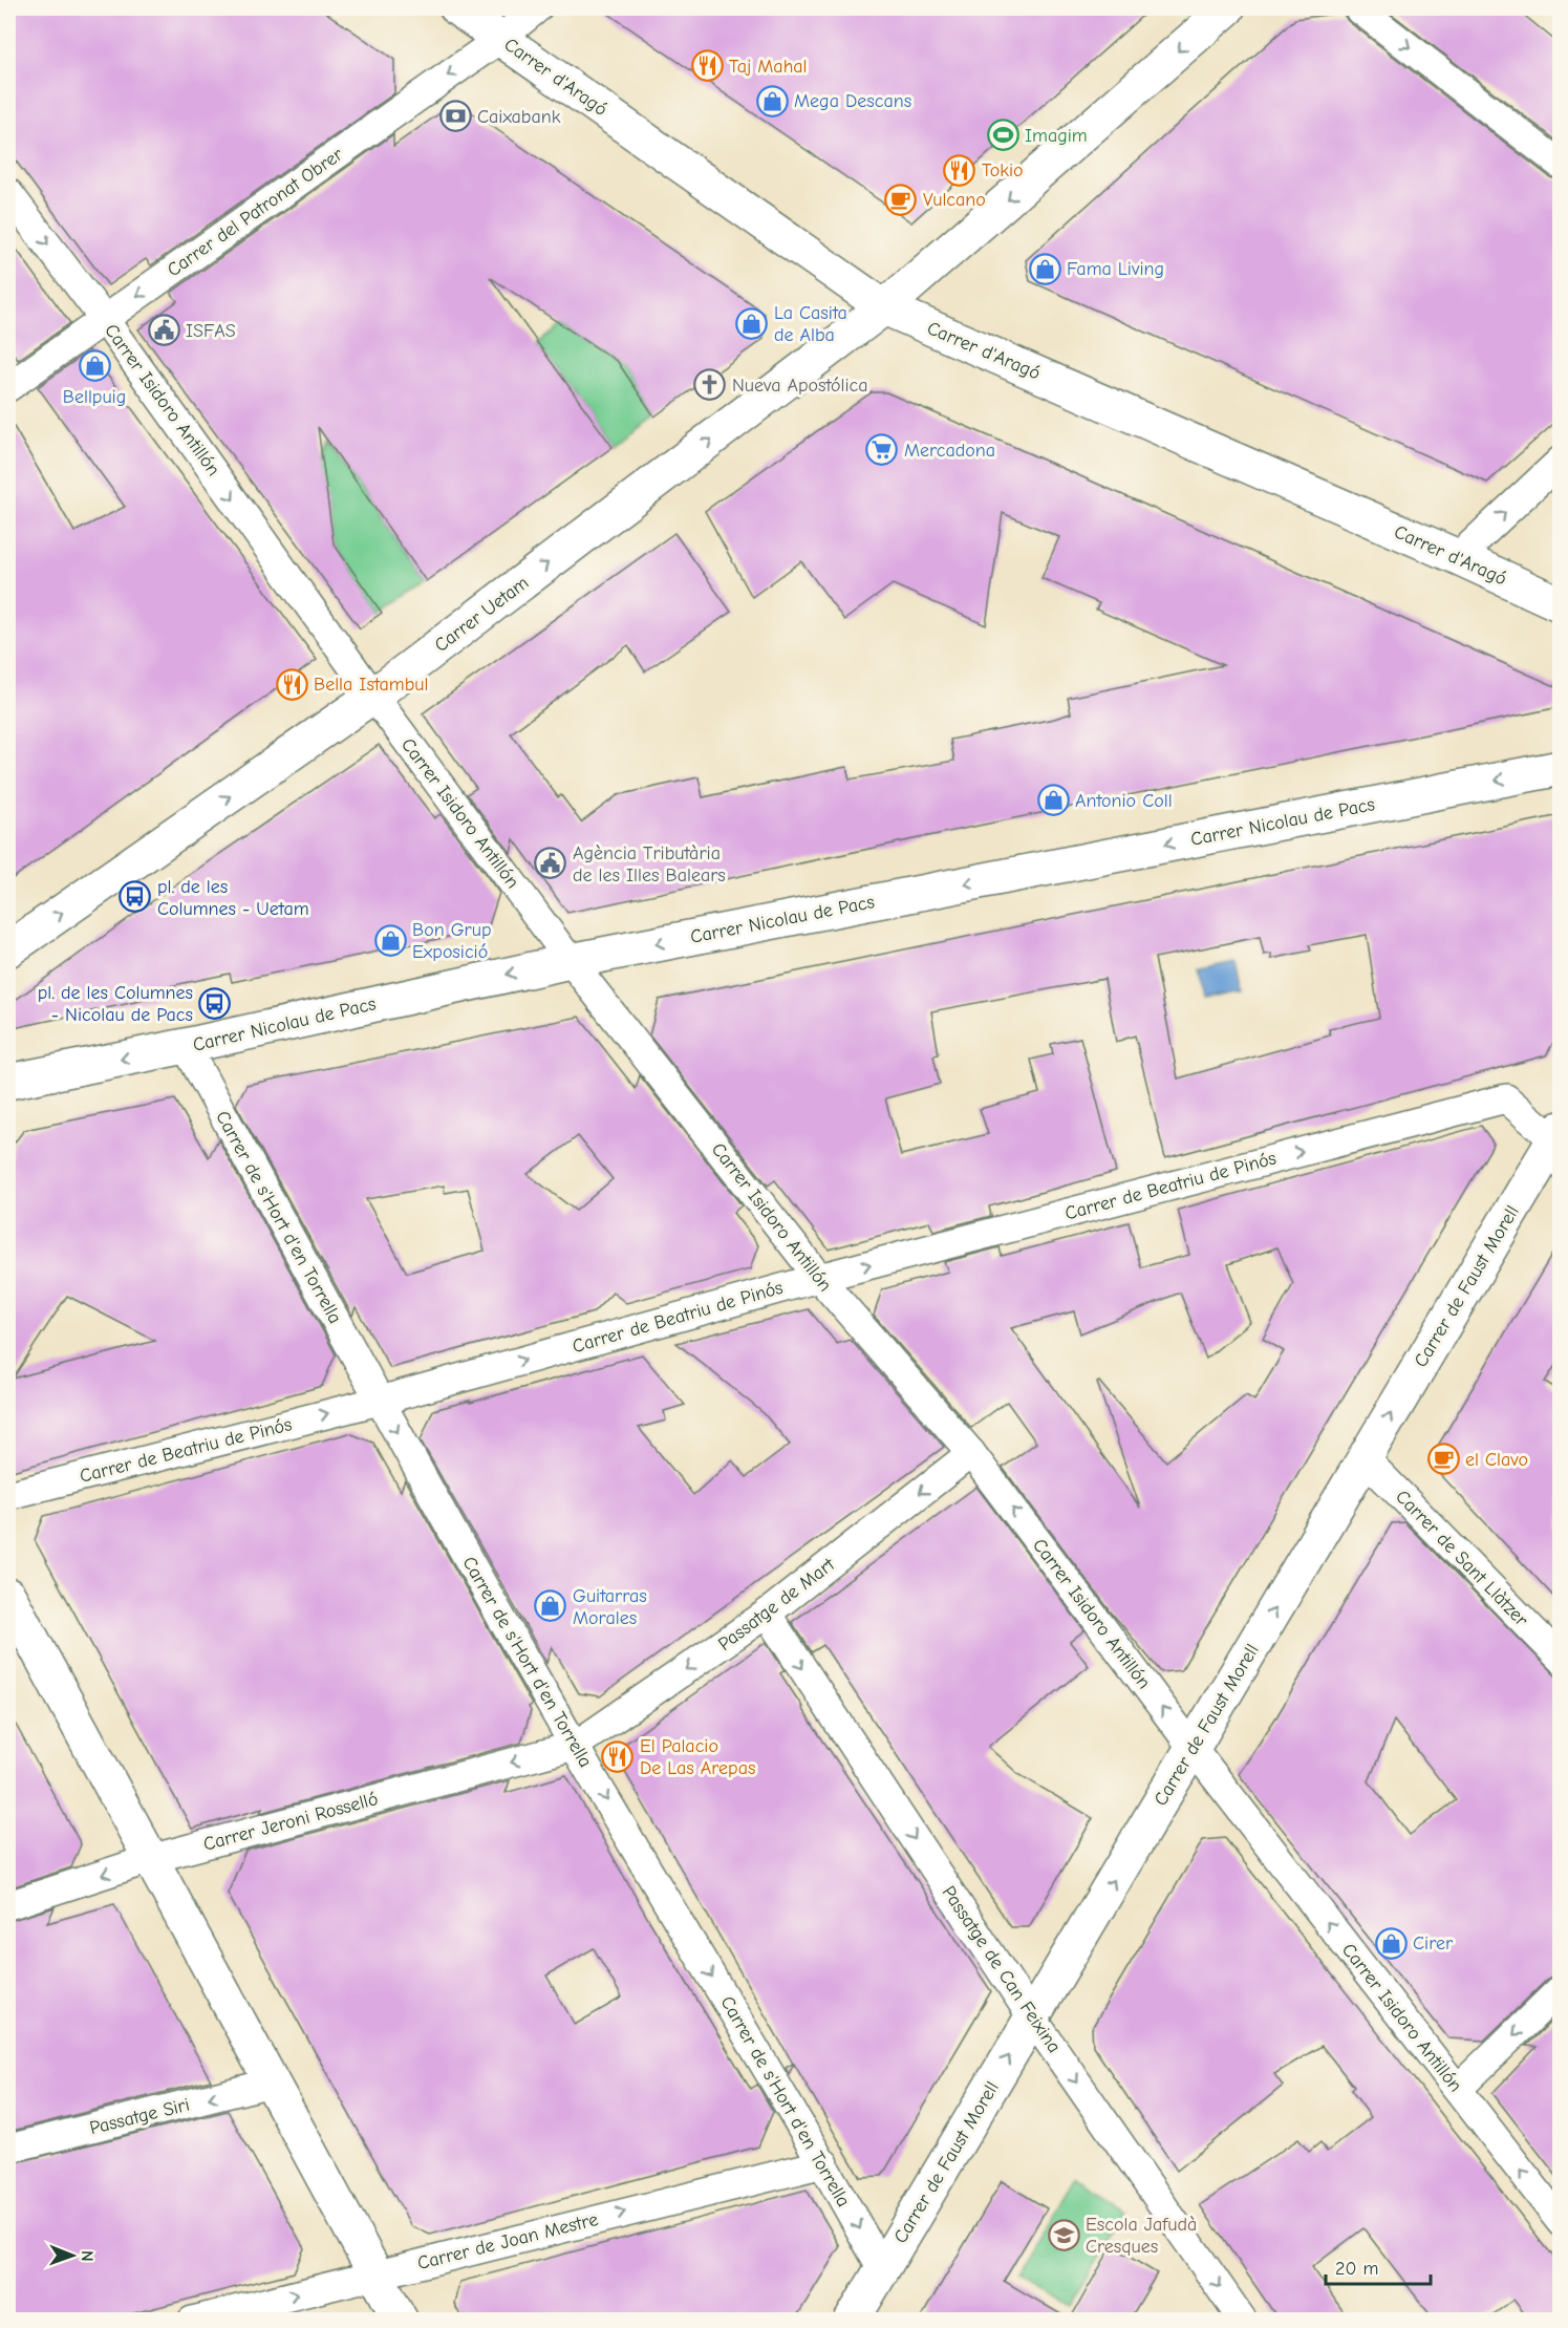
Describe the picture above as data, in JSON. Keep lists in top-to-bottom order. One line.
{"streets":{"street":["Carrer d'Aragó","Carrer del Patronat Obrer","Carrer Isidoro Antillón","Carrer Uetam","Carrer Nicolau de Pacs","Carrer de Beatriu de Pinós","Carrer de s'Hort d'en Torrella","Carrer de Faust Morell","Carrer de Sant Llàtzer","Passatge de Mart","Carrer Jeroni Rosselló","Passatge de Can Feixina","Passatge Siri","Carrer de Joan Mestre"]},"crossings":[["Carrer d'Aragó","Carrer del Patronat Obrer"],["Carrer d'Aragó","Carrer Uetam"],["Carrer del Patronat Obrer","Carrer Isidoro Antillón"],["Carrer Isidoro Antillón","Carrer Uetam"],["Carrer Isidoro Antillón","Carrer Nicolau de Pacs"],["Carrer Isidoro Antillón","Carrer de Beatriu de Pinós"],["Carrer Isidoro Antillón","Carrer de Faust Morell"],["Carrer Isidoro Antillón","Passatge de Mart"],["Carrer Nicolau de Pacs","Carrer de s'Hort d'en Torrella"],["Carrer de Beatriu de Pinós","Carrer de s'Hort d'en Torrella"],["Carrer de Beatriu de Pinós","Carrer de Faust Morell"],["Carrer de s'Hort d'en Torrella","Carrer de Faust Morell"],["Carrer de s'Hort d'en Torrella","Passatge de Mart"],["Carrer de s'Hort d'en Torrella","Carrer Jeroni Rosselló"],["Carrer de s'Hort d'en Torrella","Carrer de Joan Mestre"],["Carrer de Faust Morell","Carrer de Sant Llàtzer"],["Carrer de Faust Morell","Passatge de Can Feixina"],["Passatge de Mart","Carrer Jeroni Rosselló"],["Passatge de Mart","Passatge de Can Feixina"]],"one_way":["Carrer del Patronat Obrer","Carrer Nicolau de Pacs","Carrer de Beatriu de Pinós","Carrer de s'Hort d'en Torrella","Carrer de Faust Morell","Passatge de Mart","Carrer Jeroni Rosselló","Passatge de Can Feixina","Passatge Siri","Carrer de Joan Mestre"],"places":{"restaurant":["Taj Mahal","Tokio","Bella Istambul","El Palacio De Las Arepas"],"shop":["Mega Descans","Fama Living","La Casita de Alba","Bellpuig","Antonio Coll","Bon Grup Exposició","Guitarras Morales","Cirer"],"bank":["Caixabank"],"sports":["Imagim"],"cafe":["Vulcano","el Clavo"],"public building":["ISFAS","Agència Tributària de les Illes Balears"],"church":["Nueva Apostólica"],"supermarket":["Mercadona"],"bus stop":["pl. de les Columnes - Uetam","pl. de les Columnes - Nicolau de Pacs"],"school or university":["Escola Jafudà Cresques"]},"scale_bar":"20 m","north":"right"}
